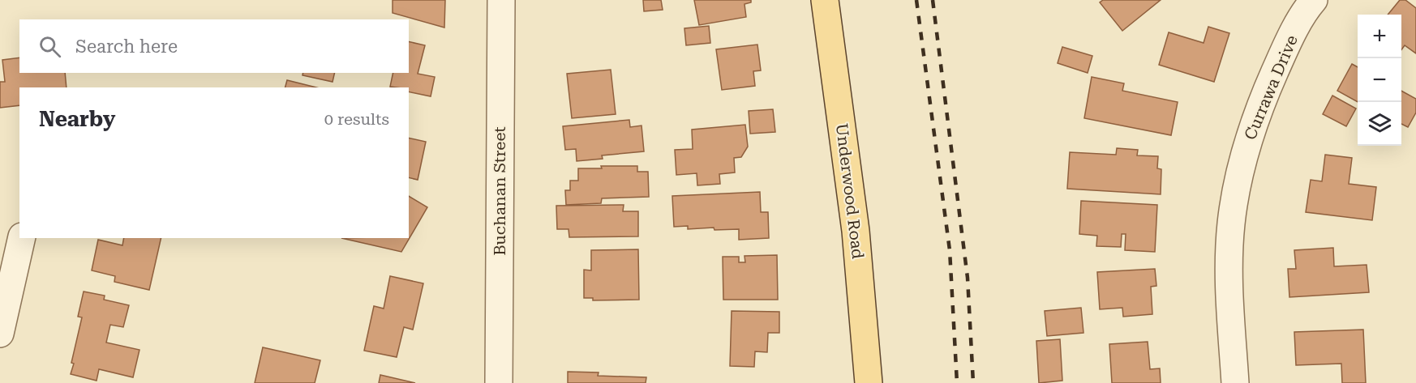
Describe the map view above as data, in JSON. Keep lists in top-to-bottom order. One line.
{"streets":{"main road":["Underwood Road"],"street":["Currawa Drive","Buchanan Street"]},"page":{"map_buttons":["+","−"],"search":"Search here","heading":["Nearby","0 results"]}}
